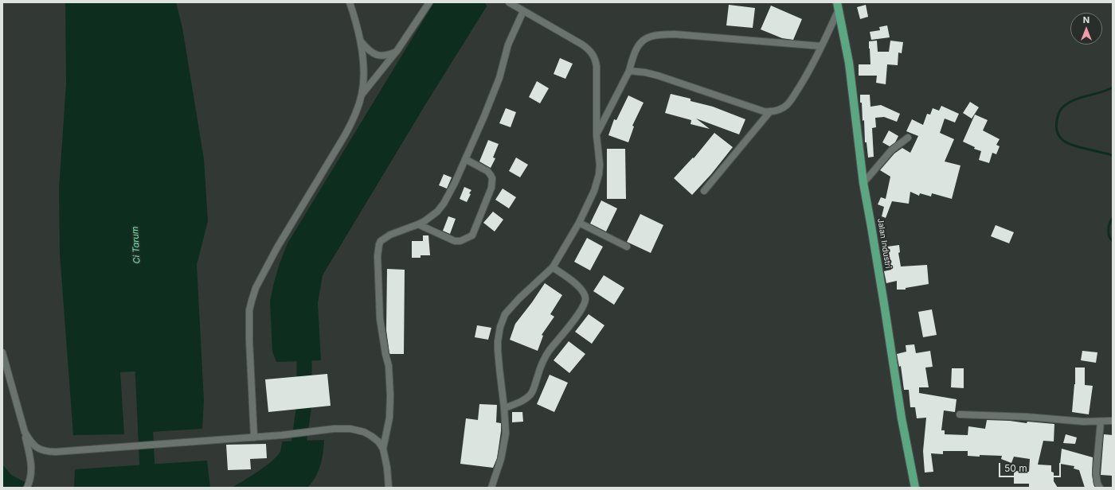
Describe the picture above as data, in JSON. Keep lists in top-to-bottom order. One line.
{"streets":{"main road":["Jalan Industri"]},"water":["Ci Tarum"],"scale_bar":"50 m","north":"top"}
